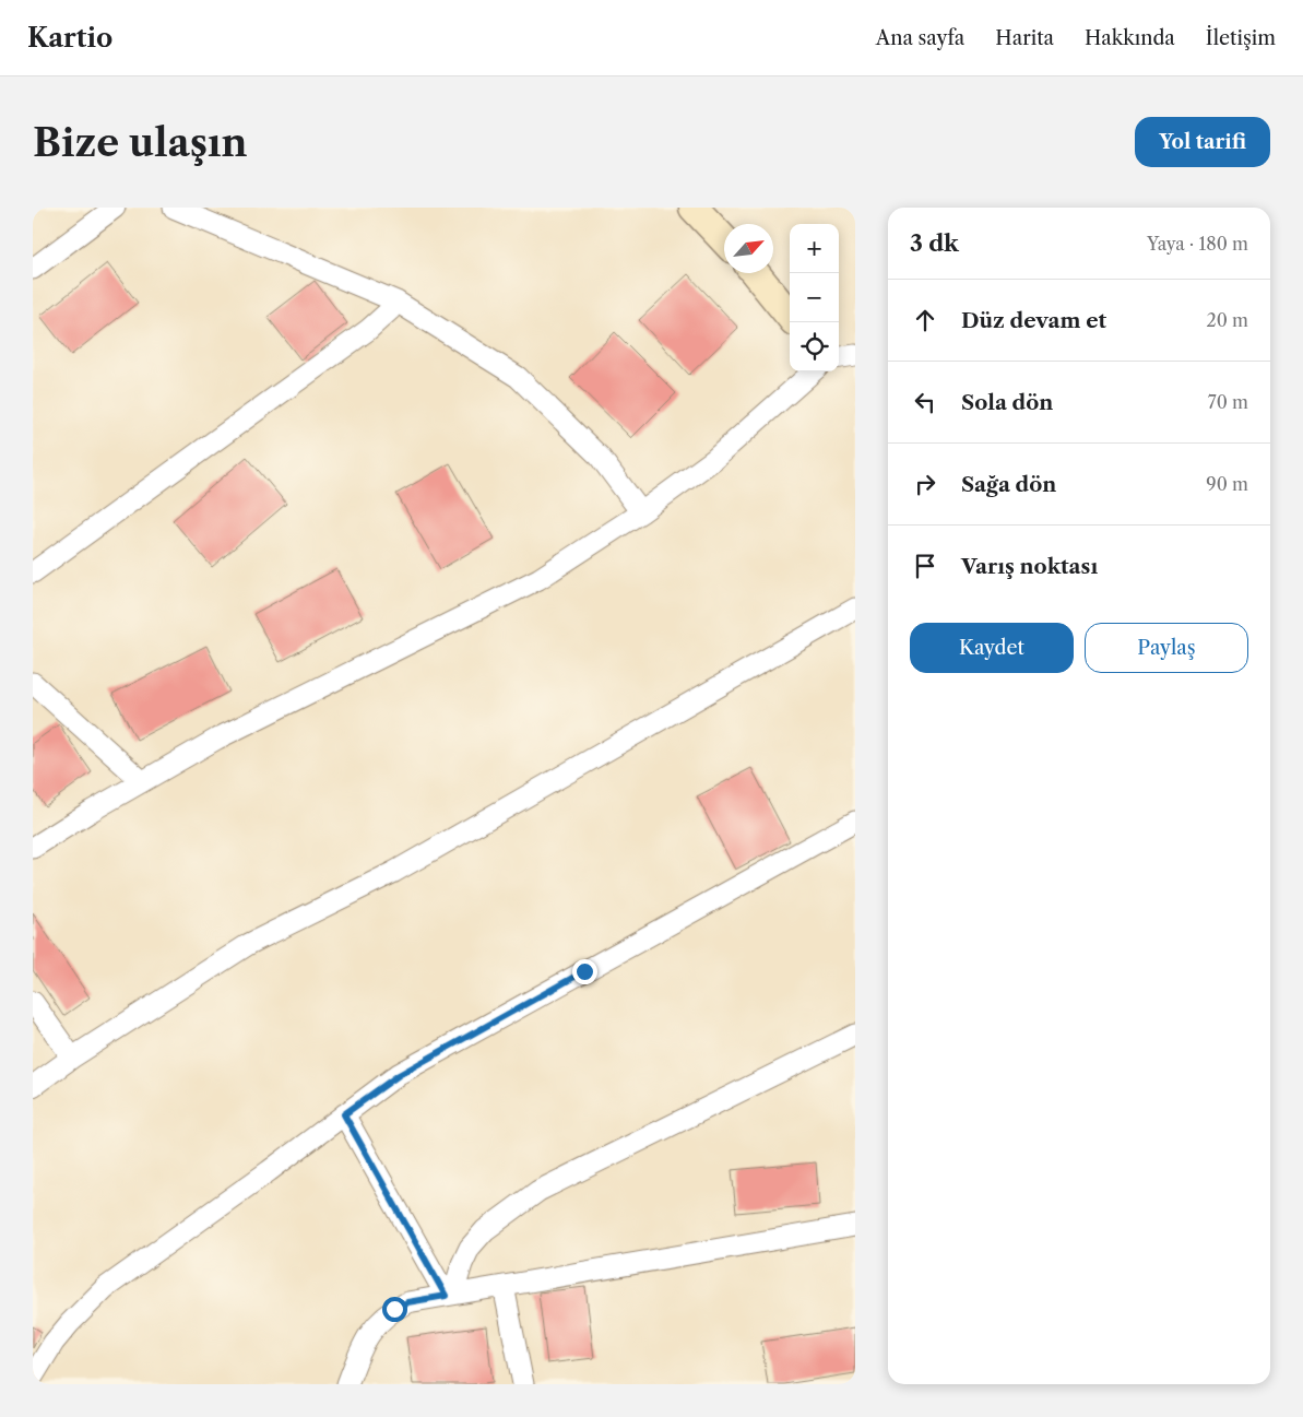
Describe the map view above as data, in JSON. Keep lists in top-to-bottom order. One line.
{"north":"top right","page":{"header":"Kartio","nav":["Ana sayfa","Harita","Hakkında","İletişim"],"buttons":["Yol tarifi",["Kaydet","Paylaş"]],"title":"Bize ulaşın","heading":["3 dk","Yaya · 180 m"],"map_buttons":["+","−"],"list":[["Düz devam et","20 m"],["Sola dön","70 m"],["Sağa dön","90 m"],"Varış noktası"]}}
